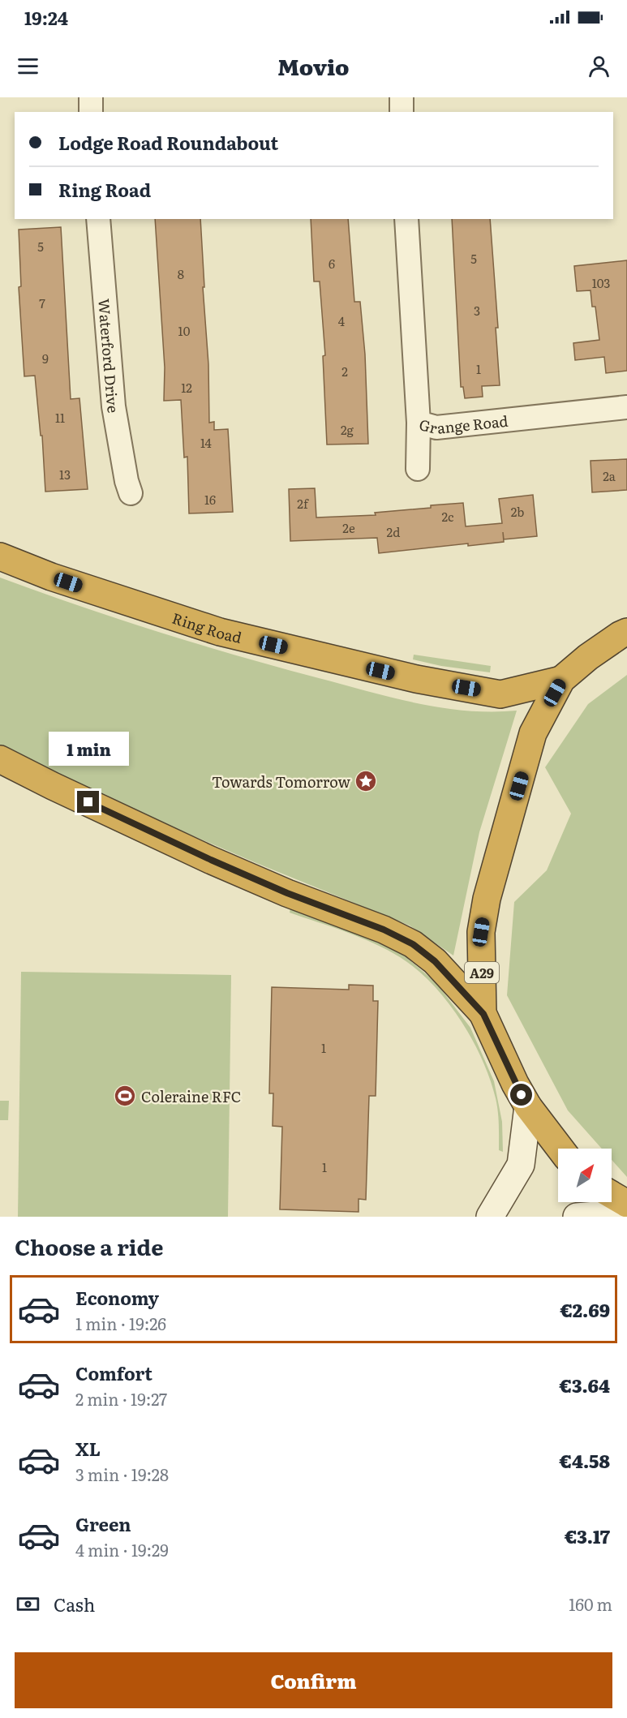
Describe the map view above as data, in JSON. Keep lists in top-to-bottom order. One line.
{"streets":{"highway":["Ring Road","A29"],"street":["Waterford Drive","Grange Road"]},"crossings":[["Ring Road","A29"]],"places":{"place":["Towards Tomorrow"],"sports":["Coleraine RFC"]},"house_numbers":["5","5","6","8","103","7","3","4","10","9","1","2","12","11","2g","14","13","2a","16","2f","2b","2c","2e","2d","1","1"],"north":"top right","page":{"status":"19:24","header":"Movio","banner":["Lodge Road Roundabout","Ring Road"],"bubble":"1 min","heading":"Choose a ride","list":[{"name":"Economy","note":"1 min · 19:26","value":"€2.69"},{"name":"Comfort","note":"2 min · 19:27","value":"€3.64"},{"name":"XL","note":"3 min · 19:28","value":"€4.58"},{"name":"Green","note":"4 min · 19:29","value":"€3.17"}],"pay":["Cash","160 m"],"buttons":"Confirm"}}
